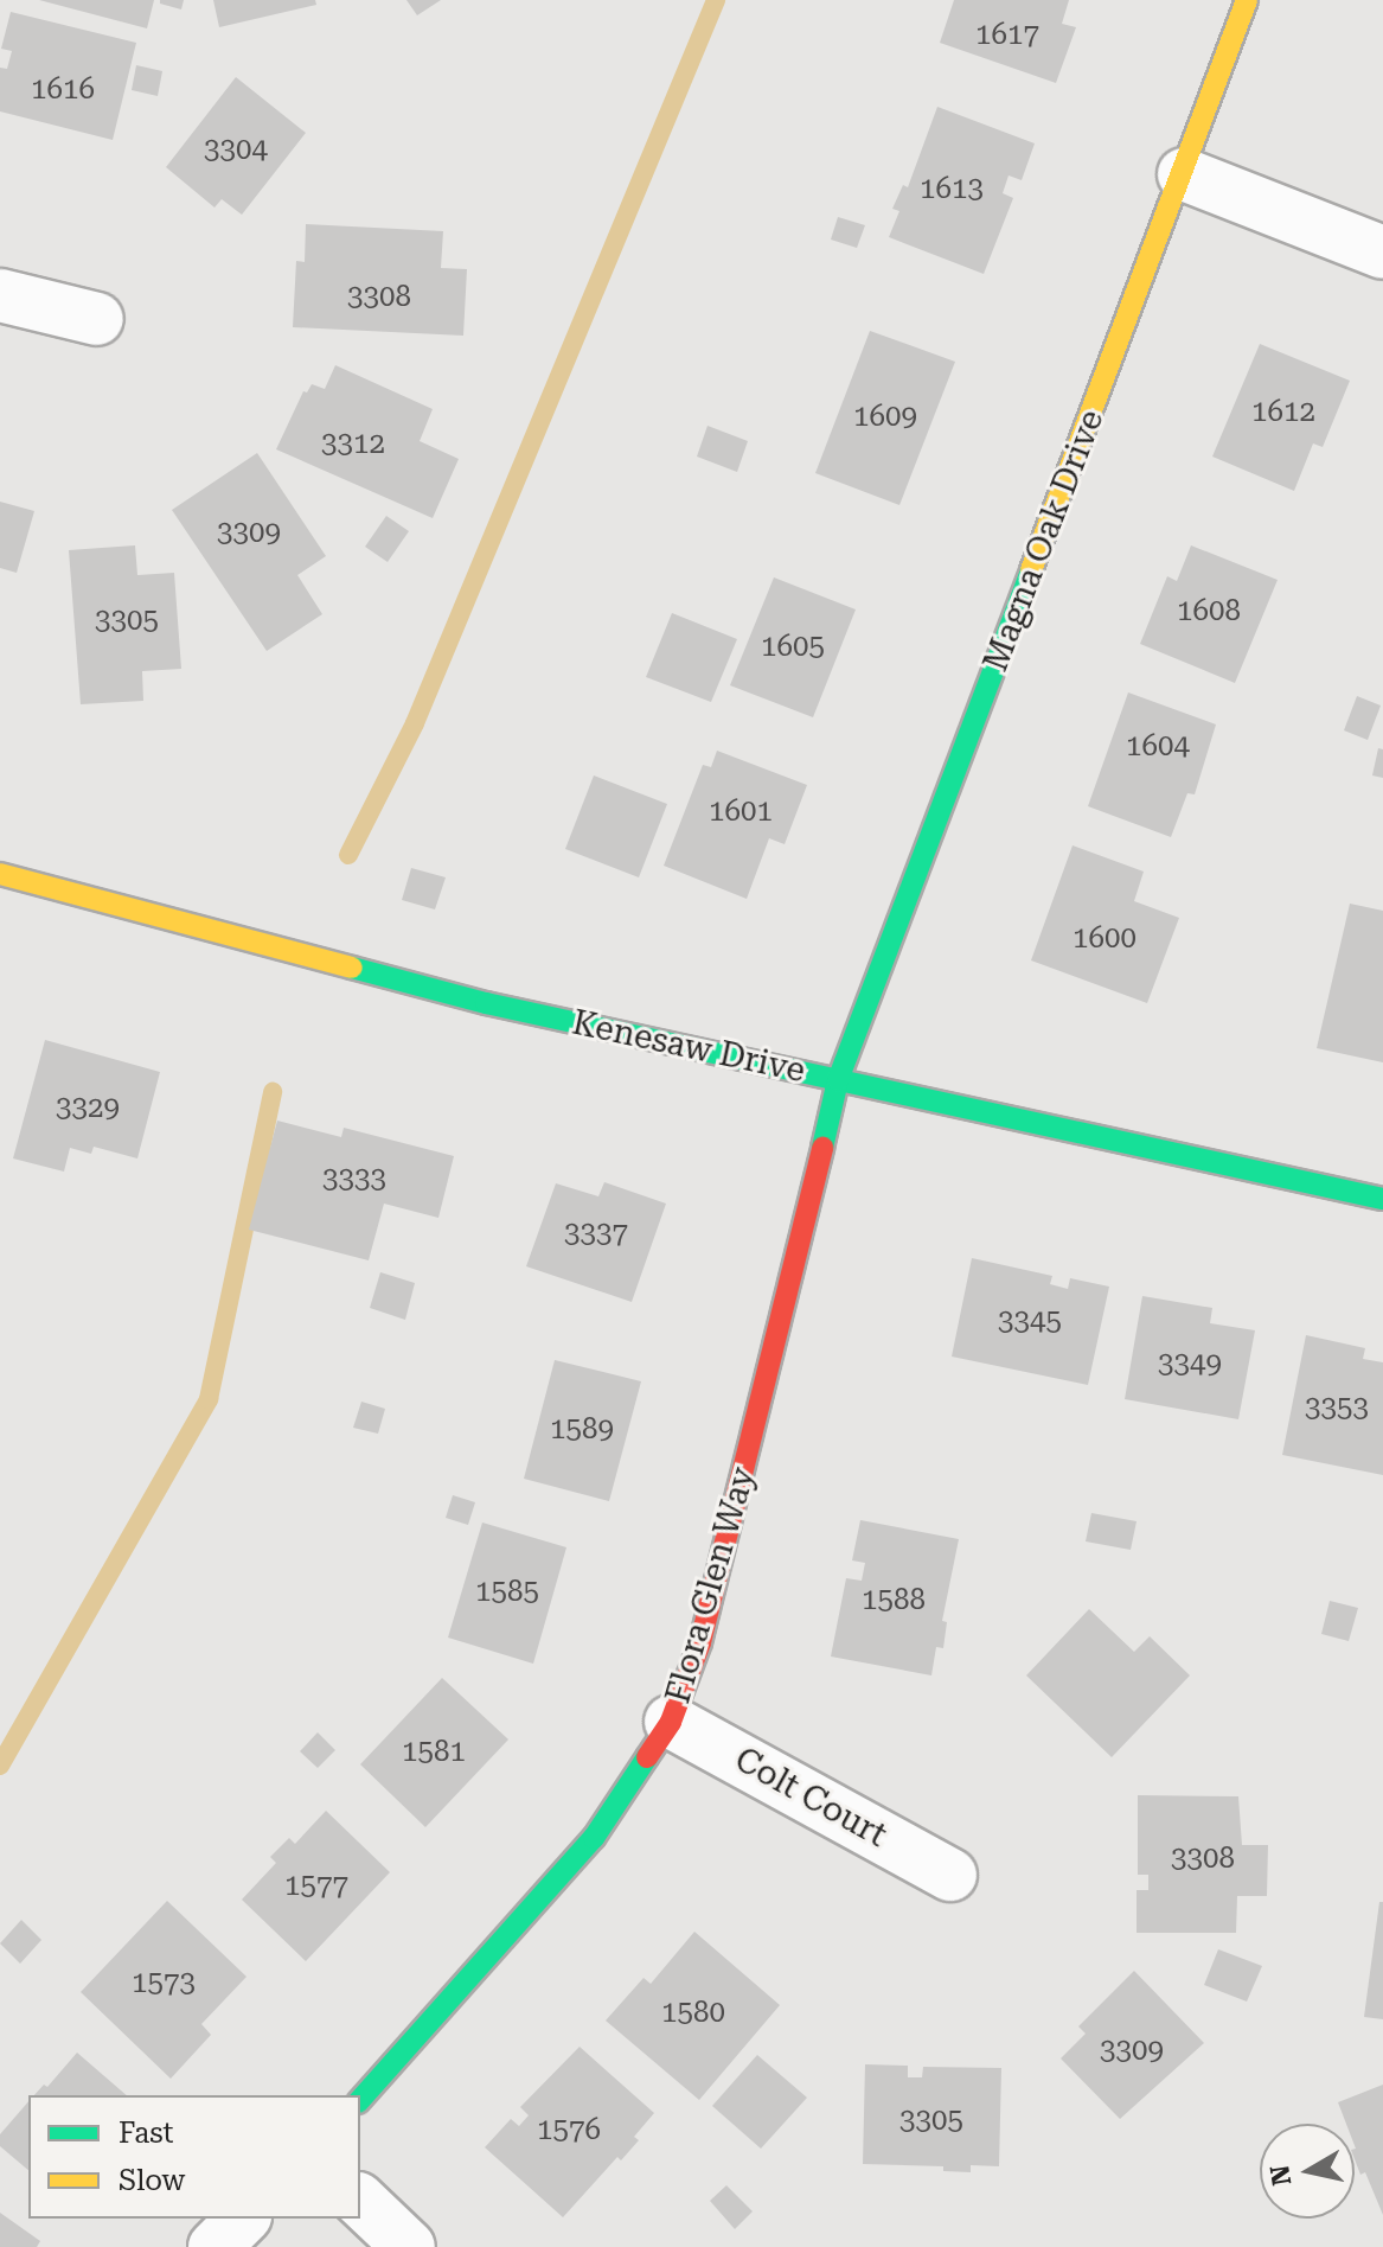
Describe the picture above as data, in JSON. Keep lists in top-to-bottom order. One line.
{"streets":{"street":["Magna Oak Drive","Kenesaw Drive","Flora Glen Way","Colt Court"]},"crossings":[["Magna Oak Drive","Kenesaw Drive"],["Magna Oak Drive","Flora Glen Way"],["Kenesaw Drive","Flora Glen Way"],["Flora Glen Way","Colt Court"]],"house_numbers":["1617","1616","3304","1613","3308","1612","1609","3312","3309","1608","3305","1605","1604","1601","1600","3329","3333","3337","3345","3349","3353","1589","1585","1588","1581","3308","1577","1573","1580","3309","3305","1576"],"legend":["Fast","Slow"],"north":"left"}
